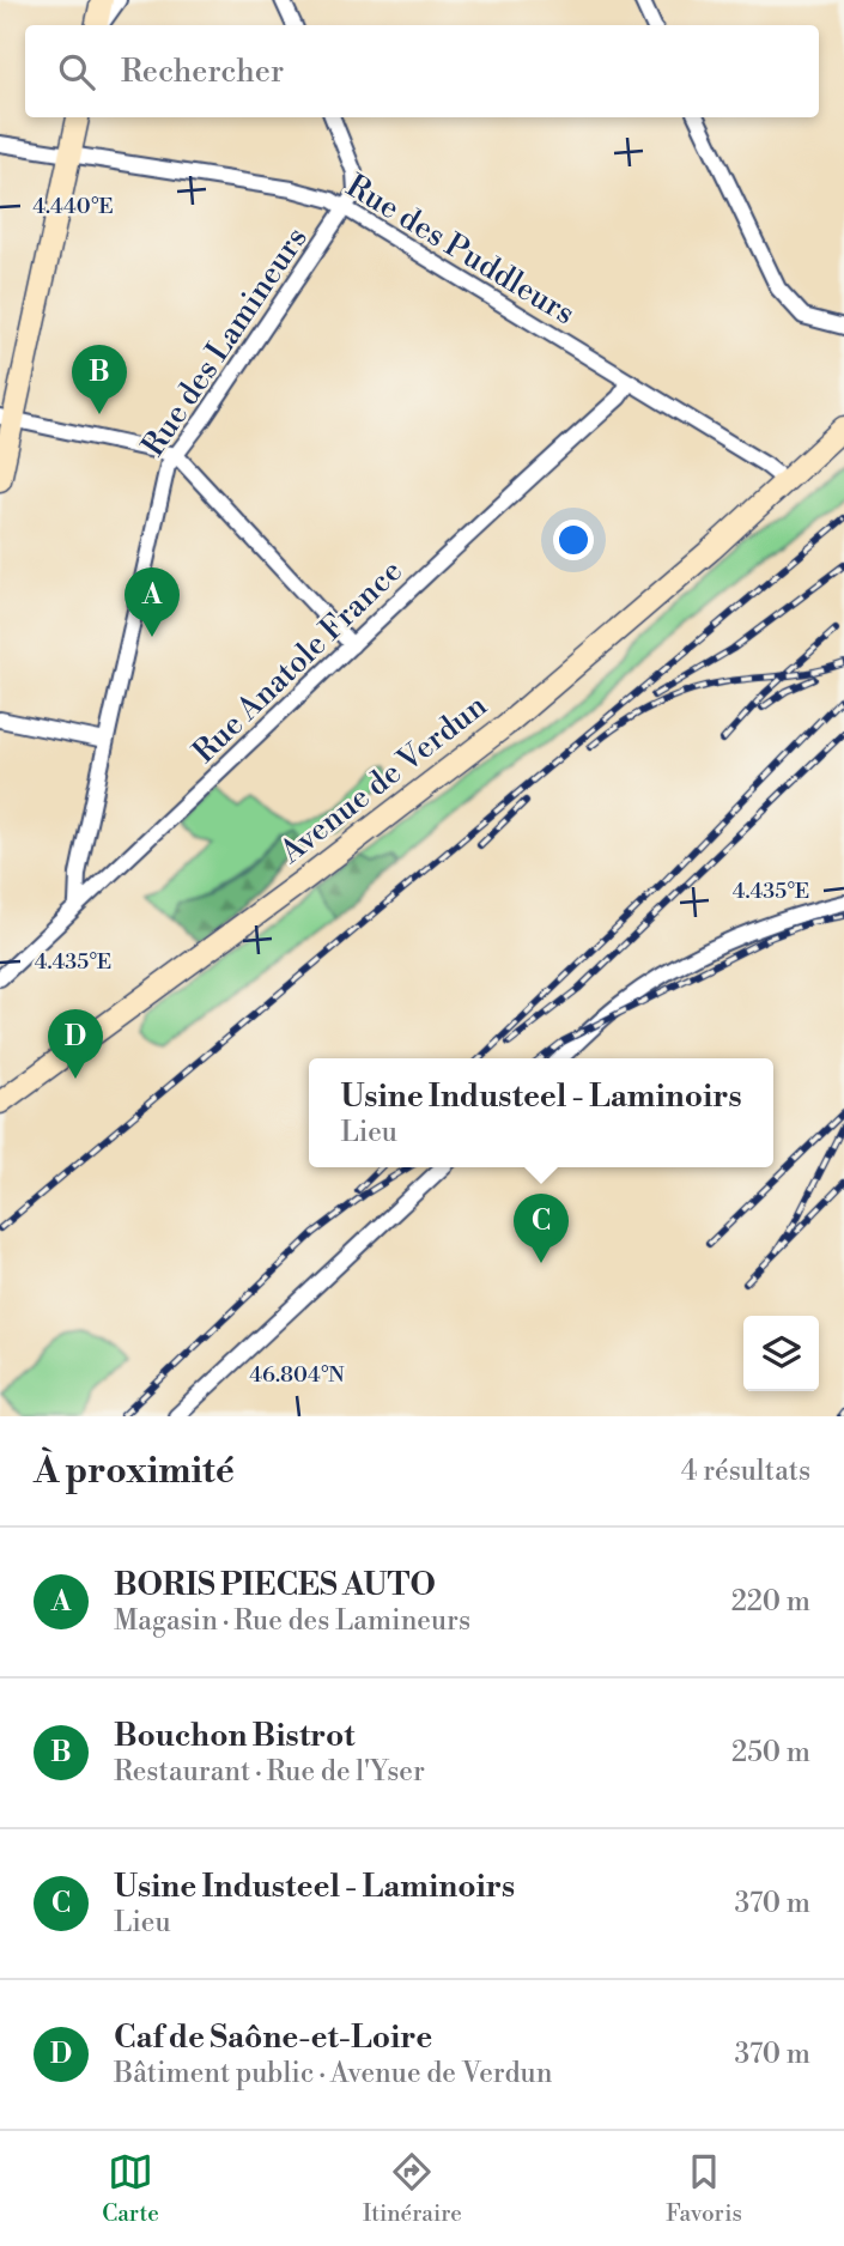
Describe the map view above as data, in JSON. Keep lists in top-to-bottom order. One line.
{"streets":{"main road":["Avenue de Verdun"],"street":["Rue des Puddleurs","Rue des Lamineurs","Rue Anatole France"]},"crossings":[["Rue des Puddleurs","Rue des Lamineurs"],["Rue des Puddleurs","Rue Anatole France"],["Rue des Puddleurs","Avenue de Verdun"],["Rue des Lamineurs","Rue Anatole France"]],"page":{"search":"Rechercher","pins":["B","A","D","C"],"popup":["Usine Industeel - Laminoirs","Lieu"],"heading":["À proximité","4 résultats"],"list":[{"mark":"A","name":"BORIS PIECES AUTO","note":"Magasin · Rue des Lamineurs","value":"220 m"},{"mark":"B","name":"Bouchon Bistrot","note":"Restaurant · Rue de l'Yser","value":"250 m"},{"mark":"C","name":"Usine Industeel - Laminoirs","note":"Lieu","value":"370 m"},{"mark":"D","name":"Caf de Saône-et-Loire","note":"Bâtiment public · Avenue de Verdun","value":"370 m"}],"nav":["Carte","Itinéraire","Favoris"]},"coordinates":["4.440°E","4.435°E","46.804°N"]}
